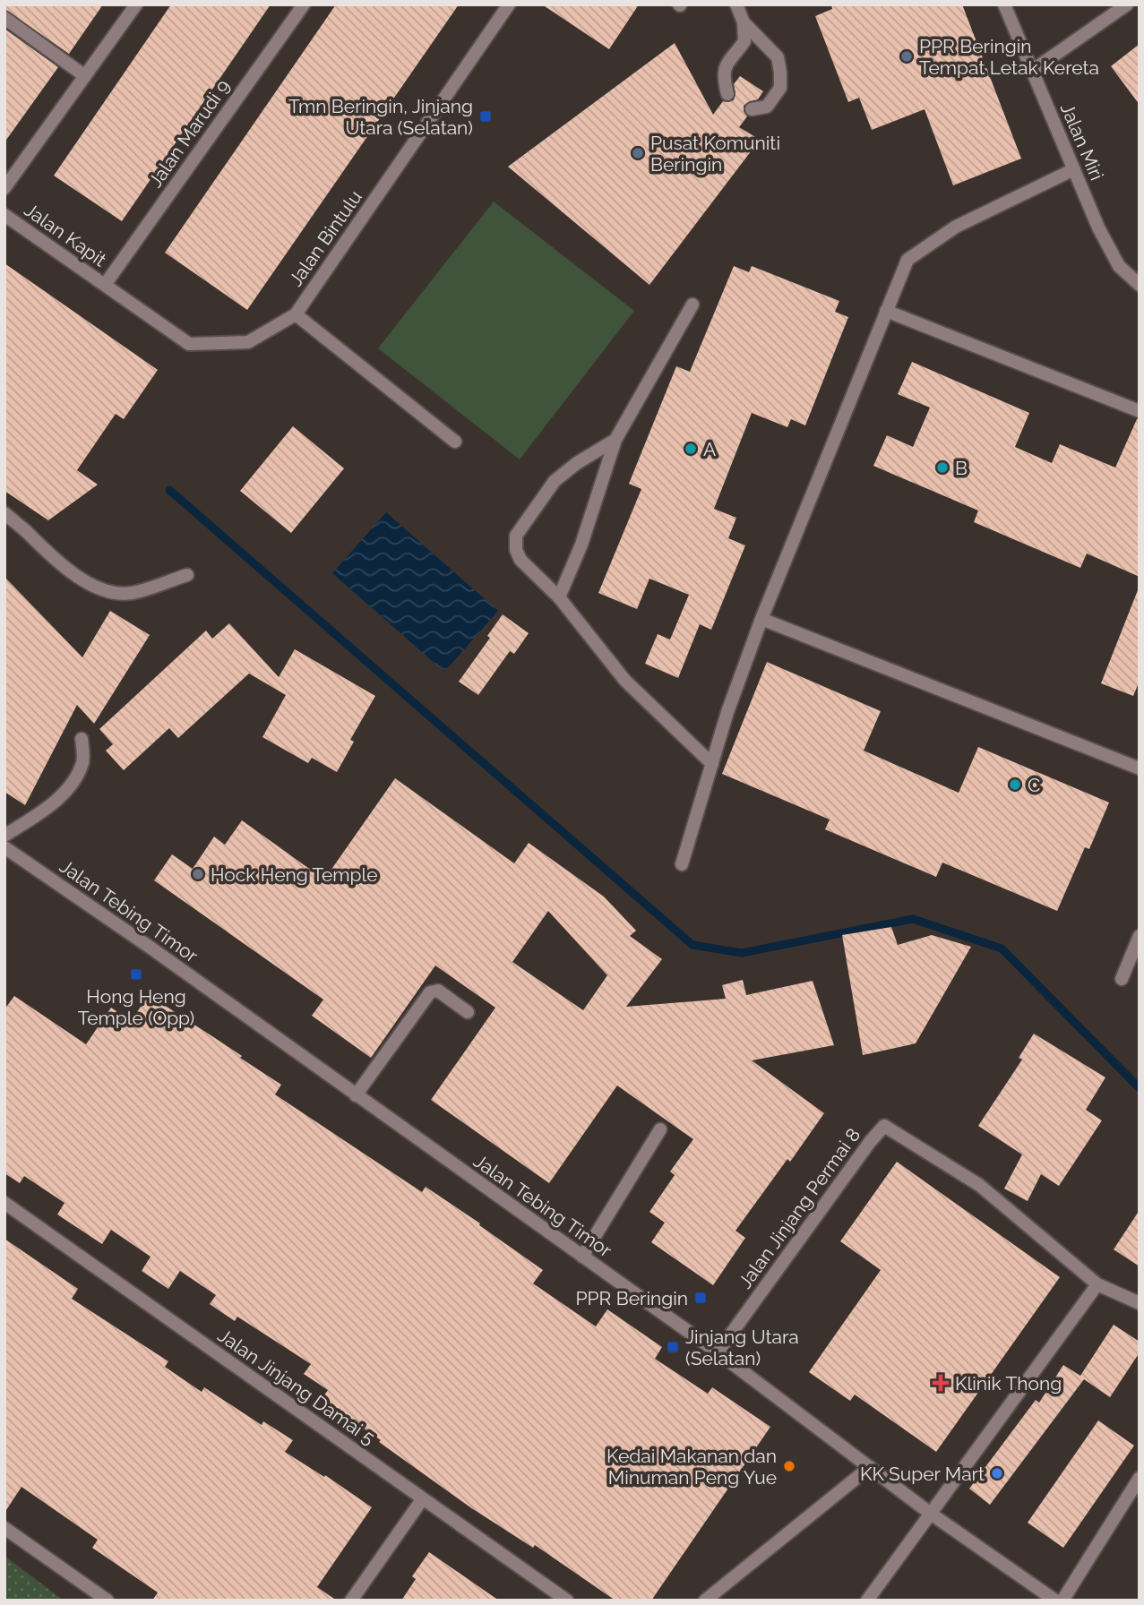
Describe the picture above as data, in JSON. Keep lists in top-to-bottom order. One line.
{"streets":{"street":["Jalan Marudi 9","Jalan Miri","Jalan Kapit","Jalan Bintulu","Jalan Tebing Timor","Jalan Jinjang Permai 8","Jalan Jinjang Damai 5"]},"crossings":[["Jalan Marudi 9","Jalan Kapit"],["Jalan Marudi 9","Jalan Bintulu"],["Jalan Kapit","Jalan Bintulu"],["Jalan Tebing Timor","Jalan Jinjang Permai 8"]],"places":{"other":["PPR Beringin Tempat Letak Kereta","Pusat Komuniti Beringin","A","B","C","Hock Heng Temple","Kedai Makanan dan Minuman Peng Yue","KK Super Mart"],"transit":["Tmn Beringin, Jinjang Utara (Selatan)","Hong Heng Temple (Opp)","PPR Beringin","Jinjang Utara (Selatan)"],"health":["Klinik Thong"]}}
